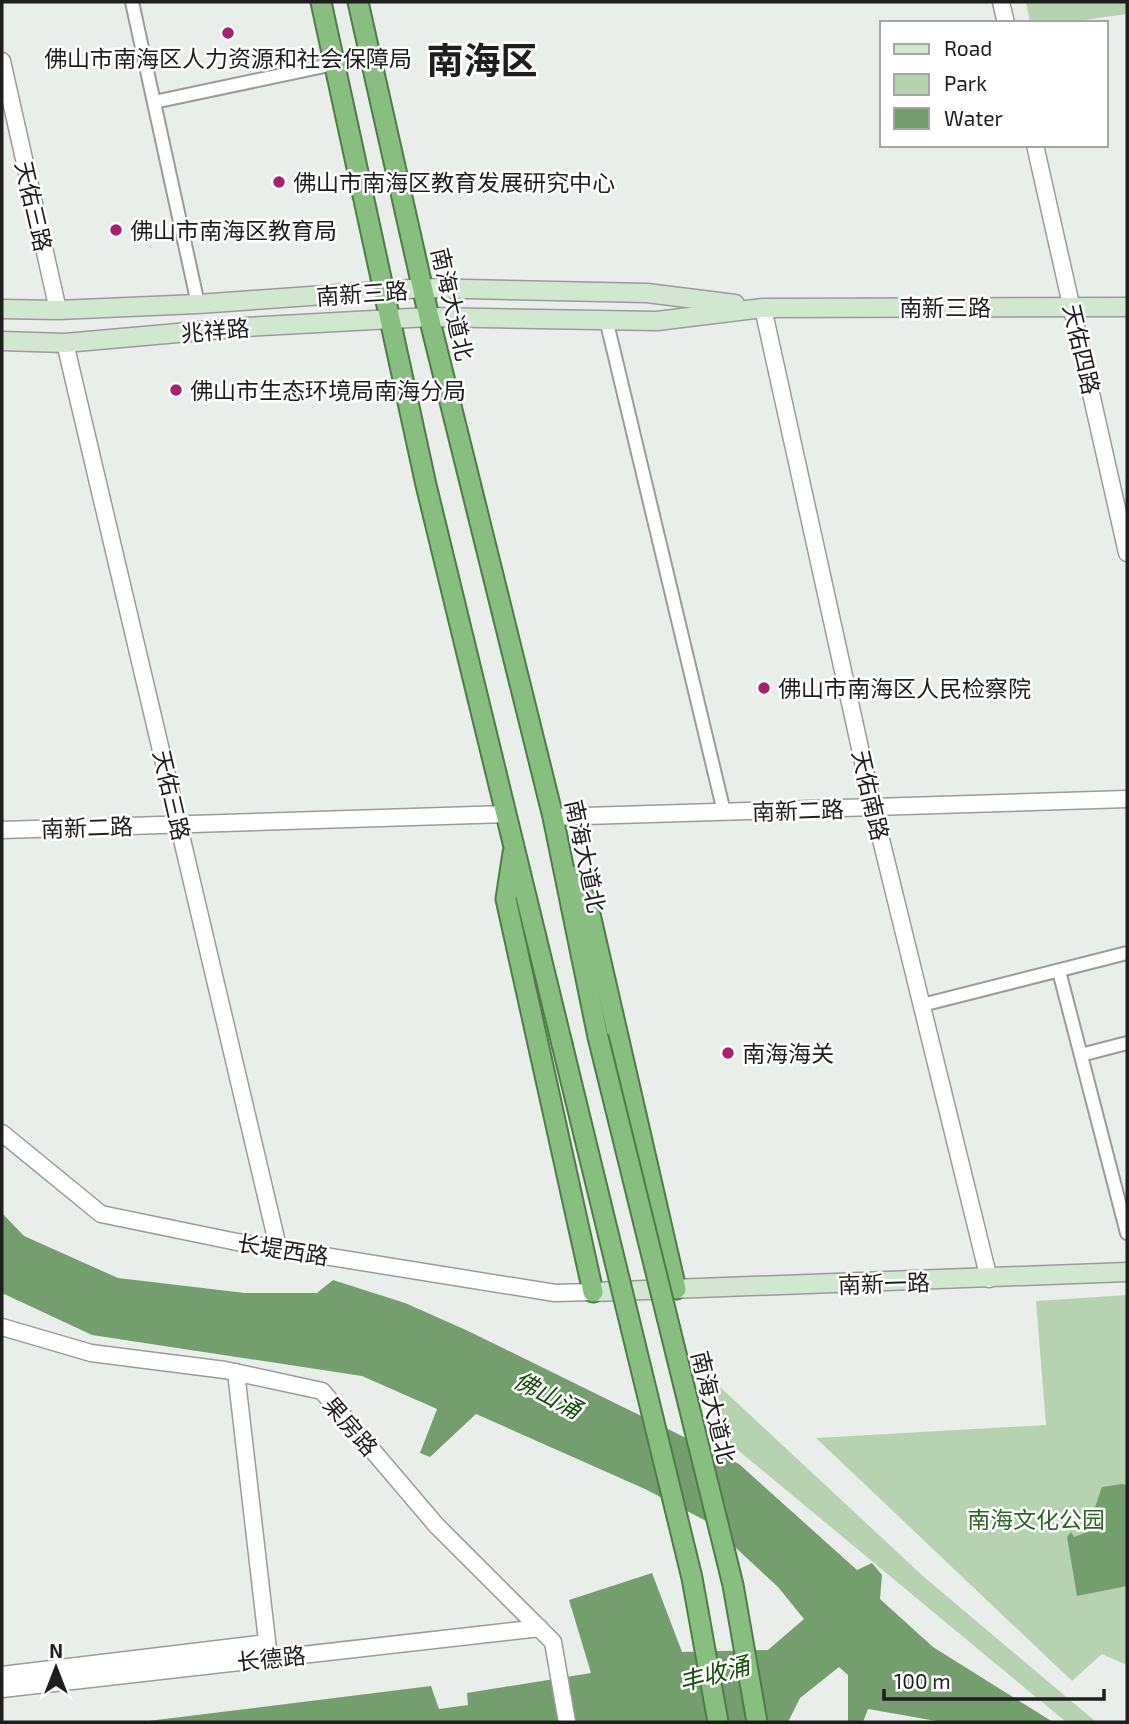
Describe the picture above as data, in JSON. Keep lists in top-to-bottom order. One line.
{"streets":{"highway":["南海大道北"],"main road":["南新三路","兆祥路","南新一路"],"street":["天佑三路","天佑四路","天佑南路","南新二路","长堤西路","果房路","长德路"]},"crossings":[["天佑三路","南新三路"],["天佑三路","兆祥路"],["天佑三路","南新二路"],["天佑三路","长堤西路"],["南新三路","南海大道北"],["南新三路","兆祥路"],["南新三路","天佑四路"],["南新三路","天佑南路"],["南海大道北","兆祥路"],["南海大道北","南新二路"],["天佑南路","南新二路"],["天佑南路","南新一路"],["长堤西路","南新一路"],["果房路","长德路"]],"districts":["南海区"],"water":["佛山涌","丰收涌"],"parks":["南海文化公园"],"places":["佛山市南海区人力资源和社会保障局","佛山市南海区教育发展研究中心","佛山市南海区教育局","佛山市生态环境局南海分局","佛山市南海区人民检察院","南海海关"],"legend":["Road","Park","Water"],"scale_bar":"100 m","north":"top"}
